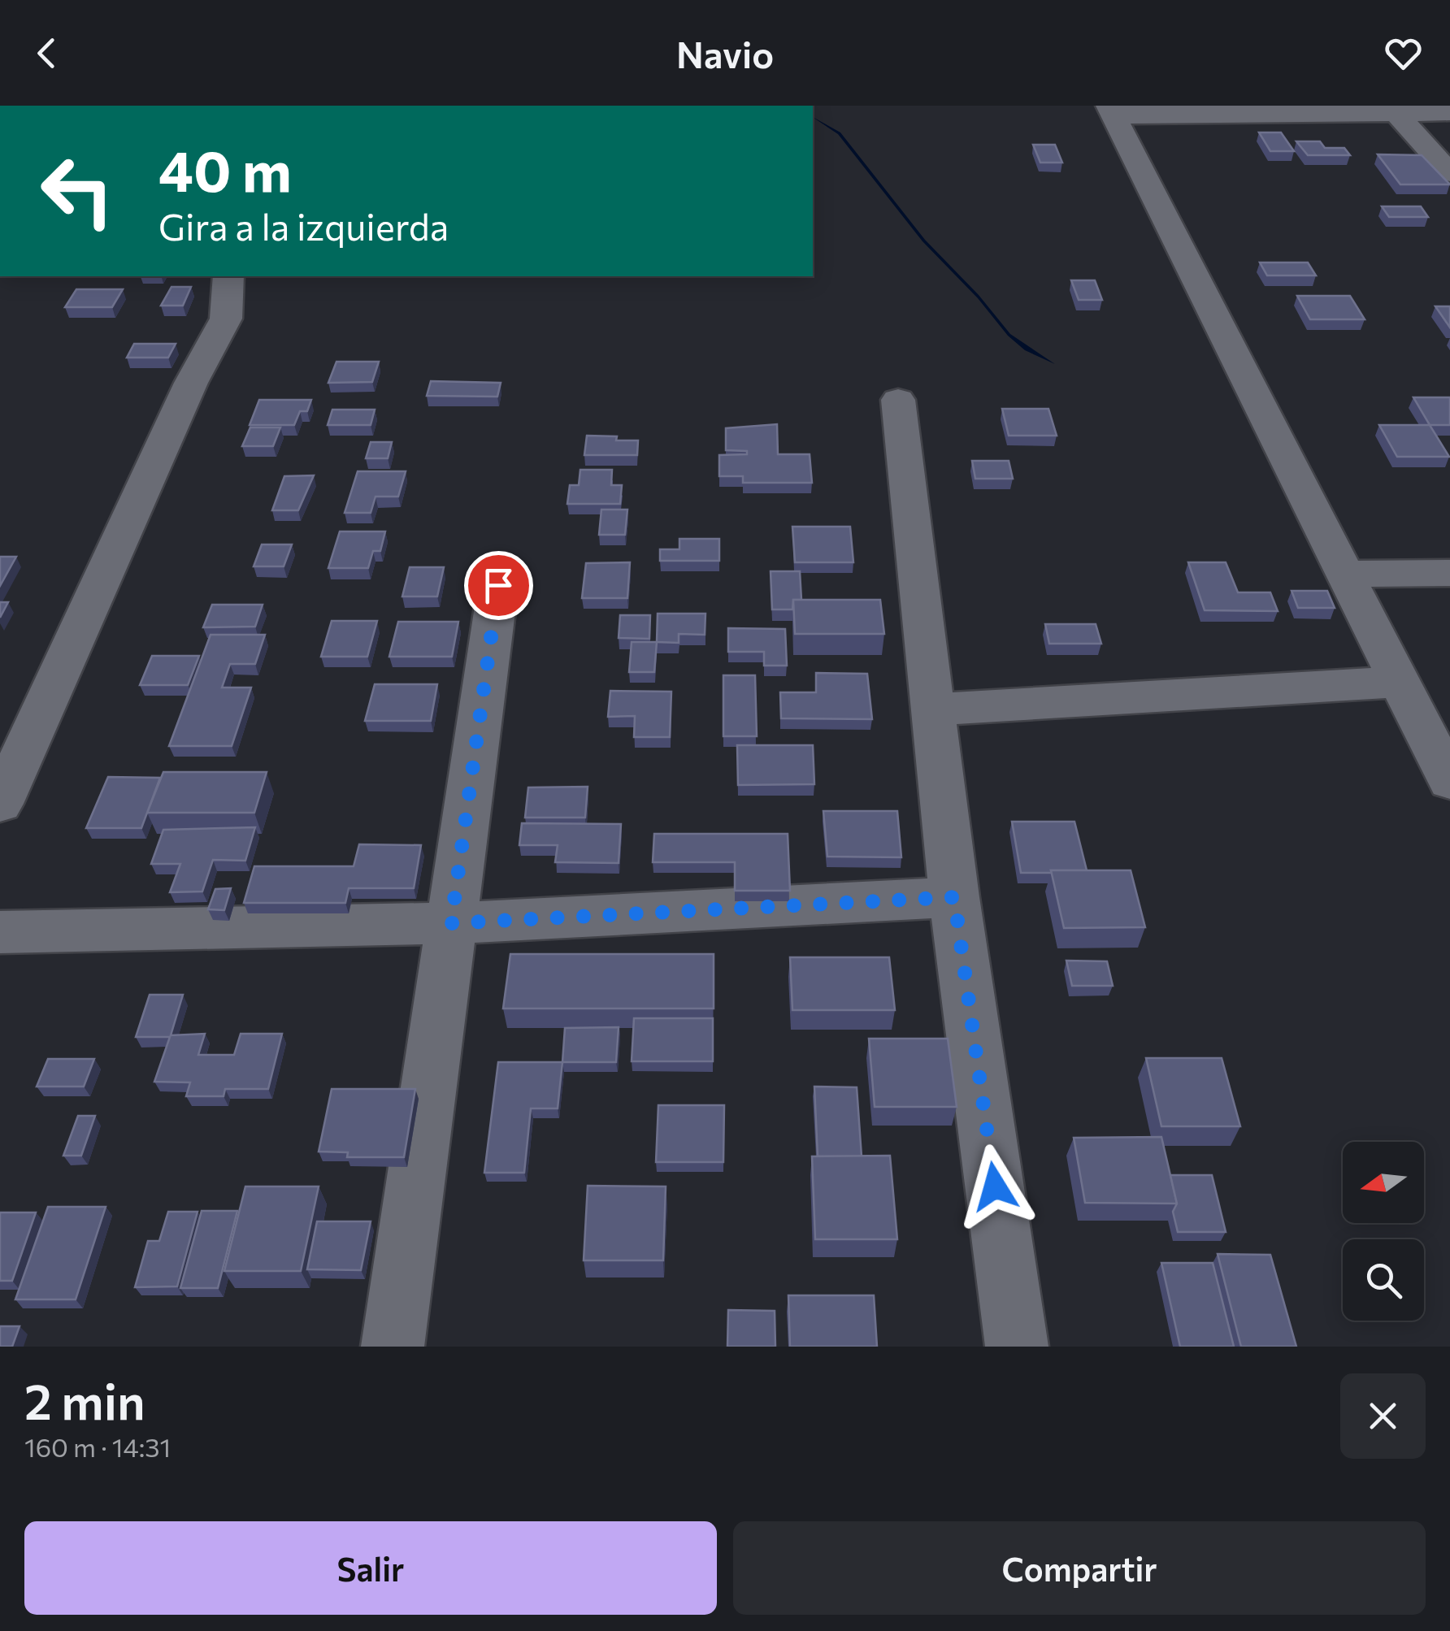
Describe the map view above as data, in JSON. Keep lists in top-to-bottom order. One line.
{"north":"left","page":{"header":"Navio","turn":["40 m","Gira a la izquierda"],"heading":["2 min","160 m · 14:31"],"buttons":["Salir","Compartir"]}}
